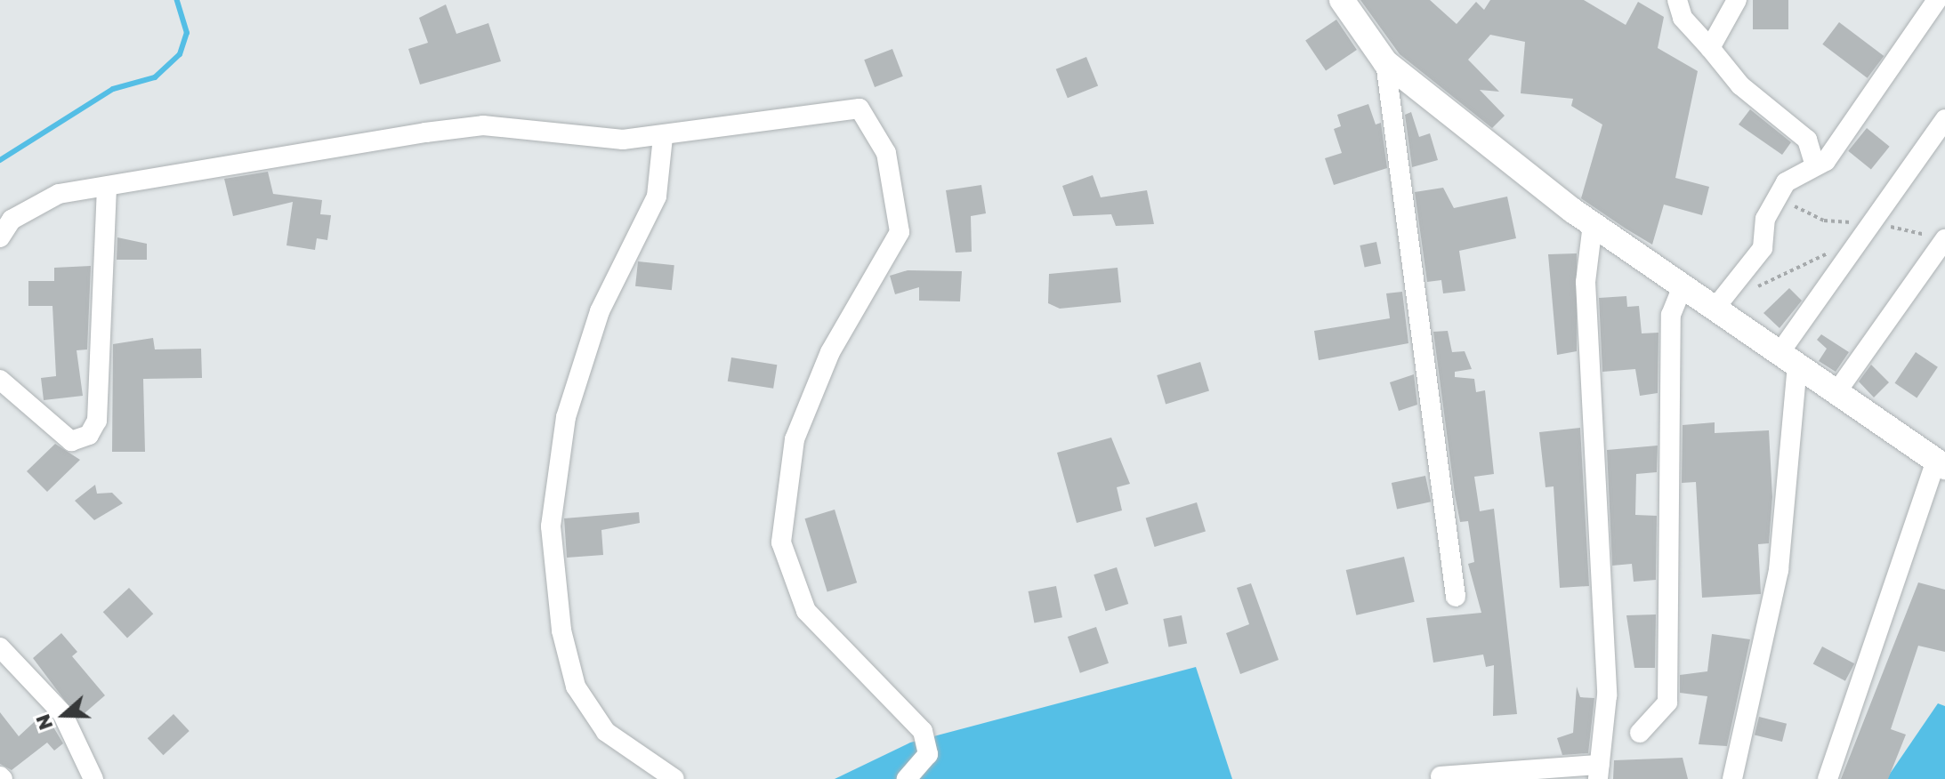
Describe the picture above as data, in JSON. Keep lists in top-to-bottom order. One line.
{"north":"left"}
